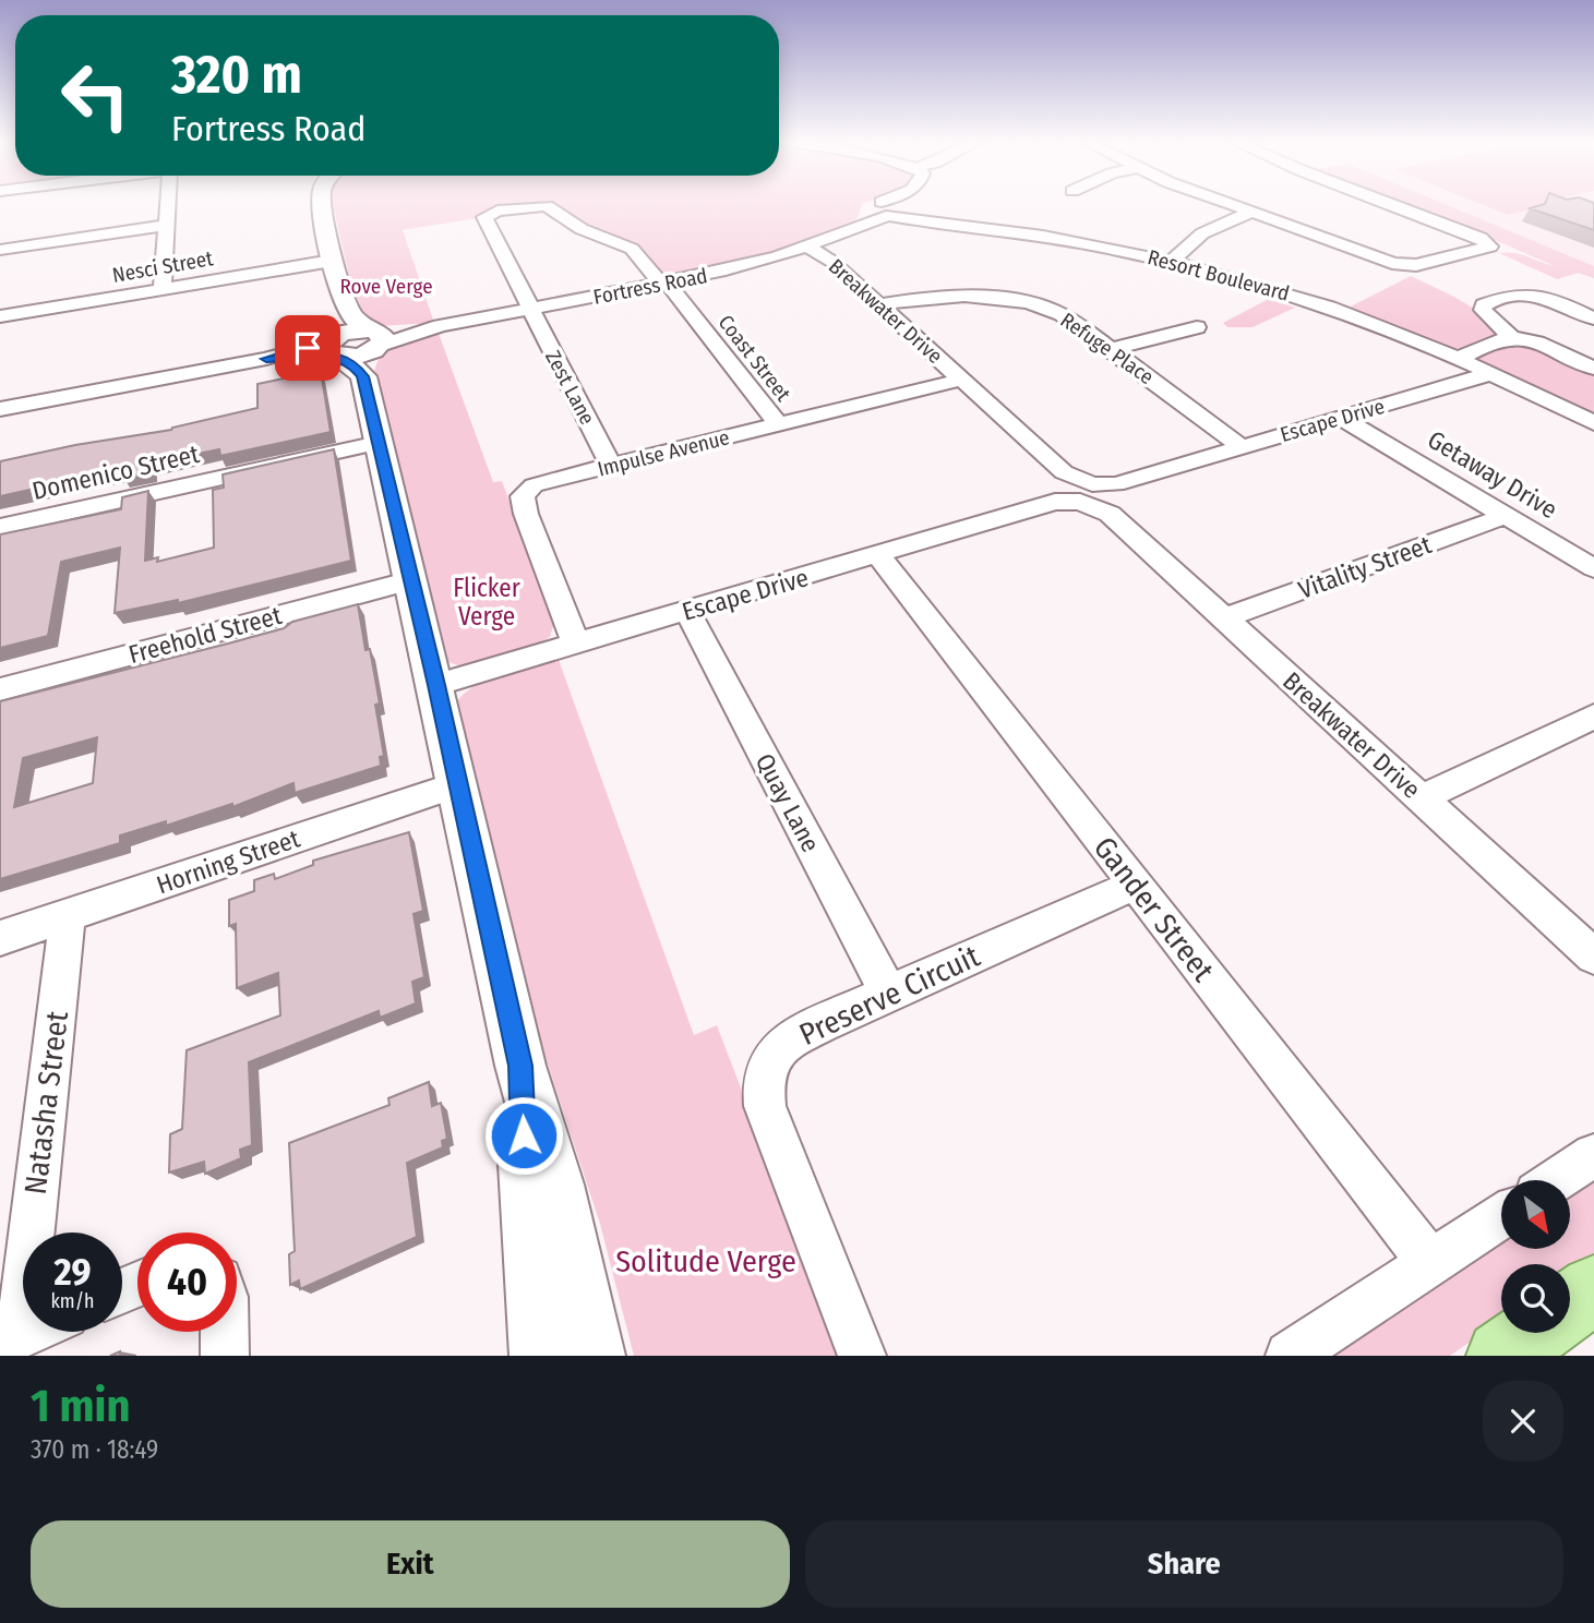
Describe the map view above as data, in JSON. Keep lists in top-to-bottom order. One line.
{"streets":{"street":["Nesci Street","Resort Boulevard","Fortress Road","Breakwater Drive","Refuge Place","Coast Street","Zest Lane","Escape Drive","Impulse Avenue","Domenico Street","Getaway Drive","Vitality Street","Freehold Street","Quay Lane","Horning Street","Gander Street","Preserve Circuit","Natasha Street"]},"crossings":[["Resort Boulevard","Fortress Road"],["Fortress Road","Breakwater Drive"],["Fortress Road","Coast Street"],["Fortress Road","Zest Lane"],["Breakwater Drive","Refuge Place"],["Breakwater Drive","Escape Drive"],["Breakwater Drive","Impulse Avenue"],["Breakwater Drive","Vitality Street"],["Refuge Place","Escape Drive"],["Coast Street","Impulse Avenue"],["Zest Lane","Impulse Avenue"],["Escape Drive","Impulse Avenue"],["Escape Drive","Getaway Drive"],["Escape Drive","Quay Lane"],["Escape Drive","Gander Street"],["Getaway Drive","Vitality Street"],["Quay Lane","Preserve Circuit"],["Horning Street","Natasha Street"],["Gander Street","Preserve Circuit"]],"parks":["Rove Verge","Flicker Verge","Solitude Verge"],"north":"bottom right","page":{"turn":["320 m","Fortress Road"],"speed":"29 km/h","limit":"40","heading":["1 min","370 m · 18:49"],"buttons":["Exit","Share"]}}
